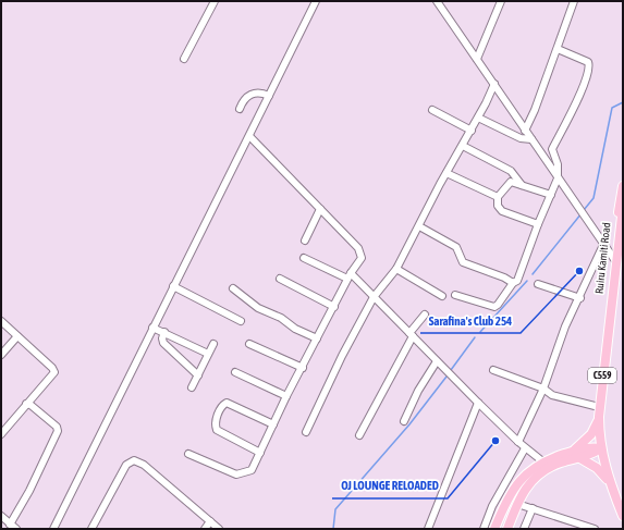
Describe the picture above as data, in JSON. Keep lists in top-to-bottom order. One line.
{"streets":{"main road":["Ruiru Kamiti Road","C559"]},"places":["Sarafina's Club 254","OJ LOUNGE RELOADED"]}
